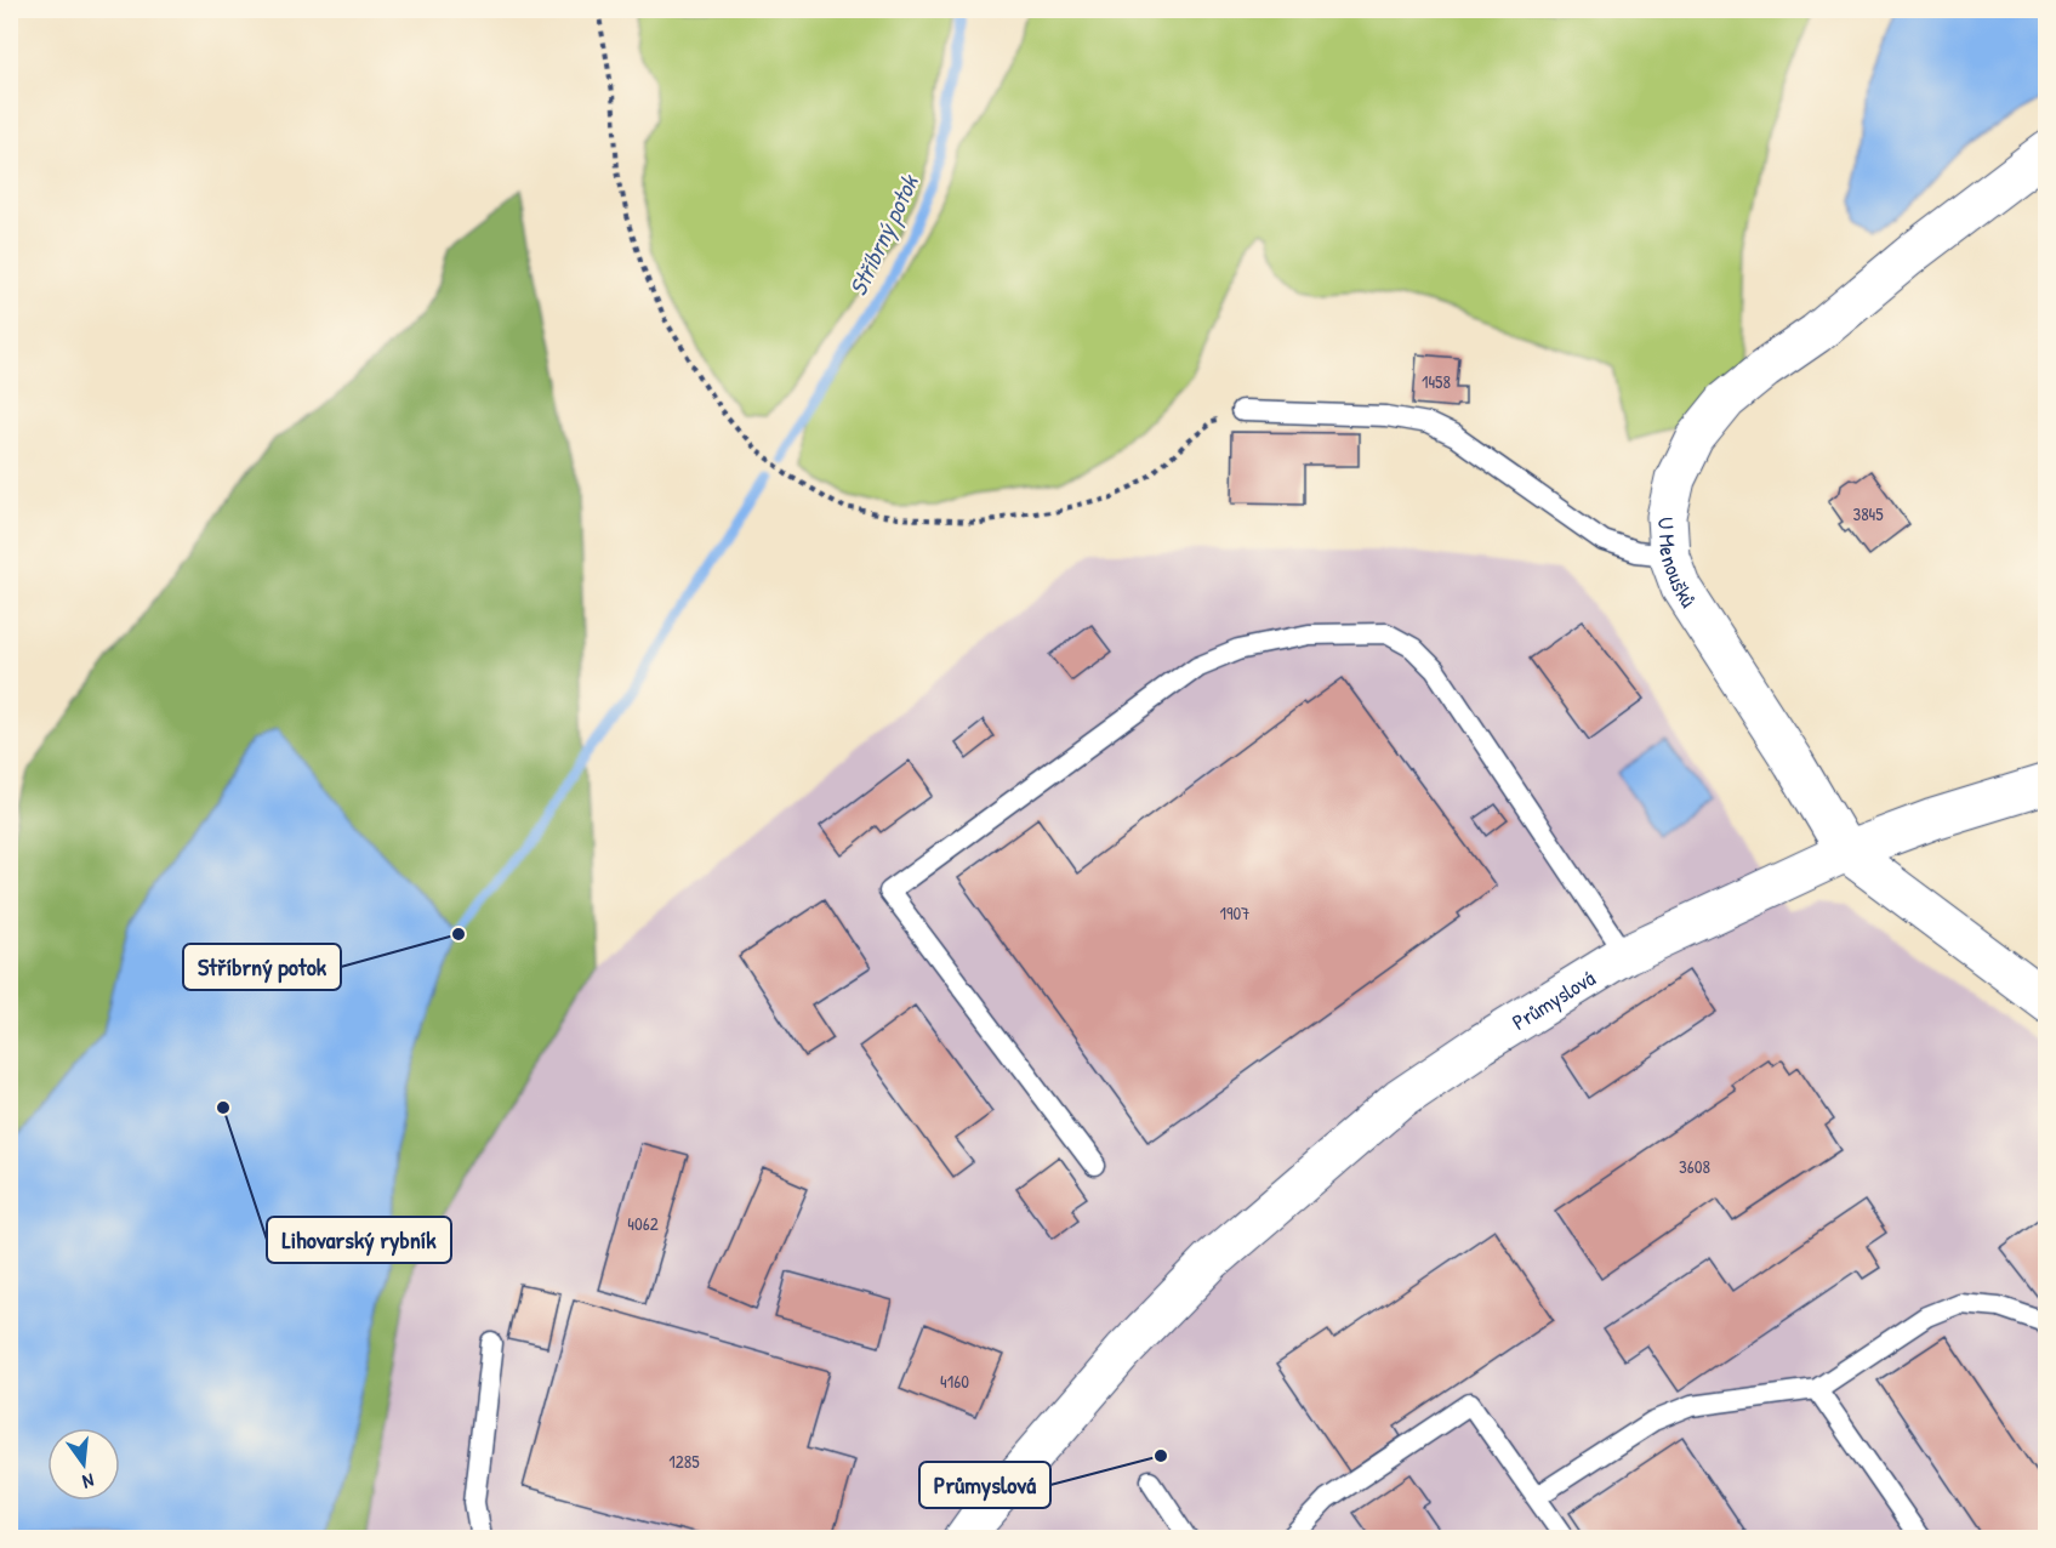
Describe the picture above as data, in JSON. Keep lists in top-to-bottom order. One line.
{"streets":{"street":["U Menoušků","Průmyslová"]},"crossings":[["U Menoušků","Průmyslová"]],"water":["Stříbrný potok"],"places":["Stříbrný potok","Lihovarský rybník","Průmyslová"],"house_numbers":["1458","3845","1907","3608","4062","4160","1285"],"north":"bottom"}
